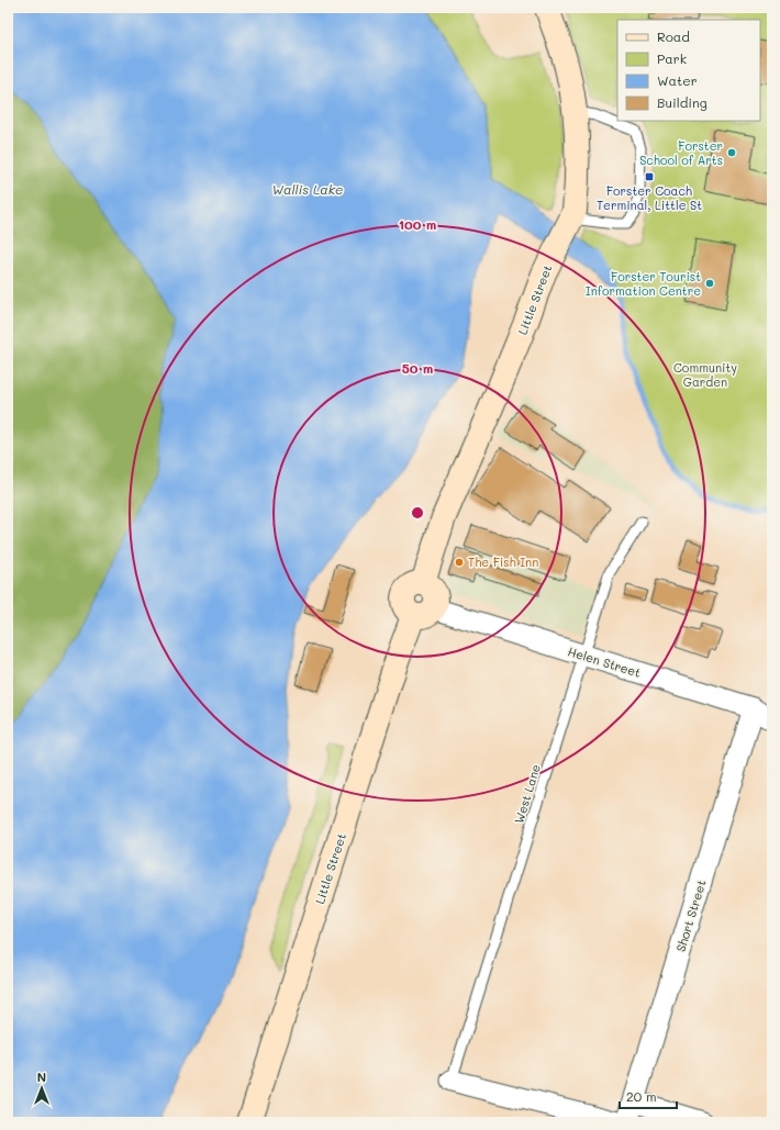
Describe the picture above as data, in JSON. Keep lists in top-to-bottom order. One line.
{"streets":{"street":["Little Street","Helen Street","Short Street"],"lane":["West Lane"]},"crossings":[["Little Street","Helen Street"],["Helen Street","West Lane"],["Helen Street","Short Street"]],"water":["Wallis Lake"],"parks":["Community Garden"],"places":{"other":["Forster School of Arts","Forster Tourist Information Centre","The Fish Inn"],"transit":["Forster Coach Terminal, Little St"]},"legend":["Road","Park","Water","Building"],"scale_bar":"20 m","north":"top","rings":["100 m","50 m"]}
